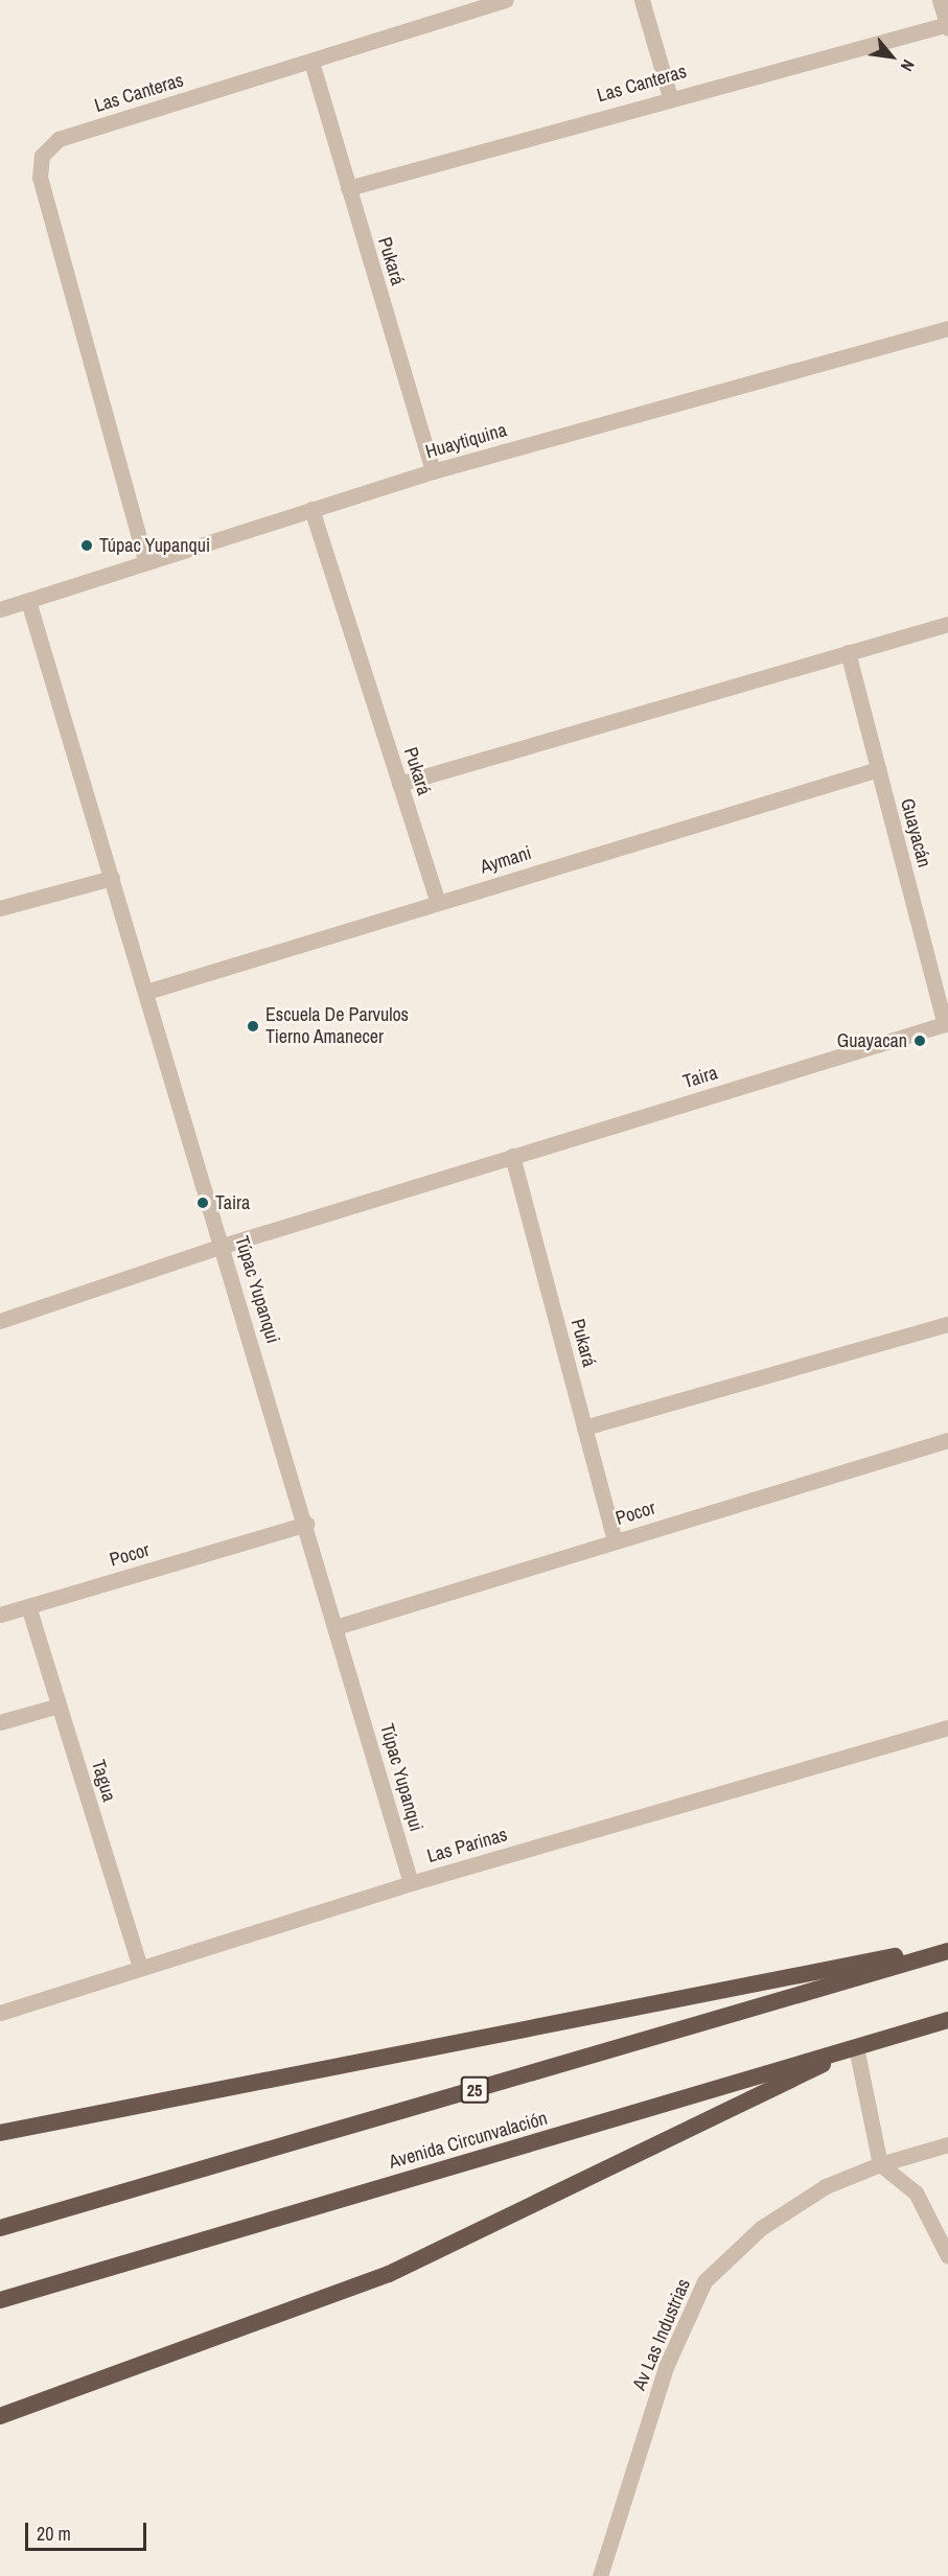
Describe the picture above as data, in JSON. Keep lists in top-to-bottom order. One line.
{"streets":{"highway":["25","Avenida Circunvalación"],"street":["Las Canteras","Pukará","Huaytiquina","Guayacán","Aymani","Taira","Túpac Yupanqui","Pocor","Tagua","Las Parinas","Av Las Industrias"]},"crossings":[["Las Canteras","Pukará"],["Las Canteras","Huaytiquina"],["Pukará","Huaytiquina"],["Pukará","Aymani"],["Pukará","Taira"],["Pukará","Pocor"],["Huaytiquina","Túpac Yupanqui"],["Guayacán","Aymani"],["Guayacán","Taira"],["Aymani","Túpac Yupanqui"],["Taira","Túpac Yupanqui"],["Túpac Yupanqui","Pocor"],["Túpac Yupanqui","Las Parinas"],["Pocor","Tagua"],["Tagua","Las Parinas"]],"places":["Túpac Yupanqui","Escuela De Parvulos Tierno Amanecer","Guayacan","Taira"],"scale_bar":"20 m","north":"bottom right"}
